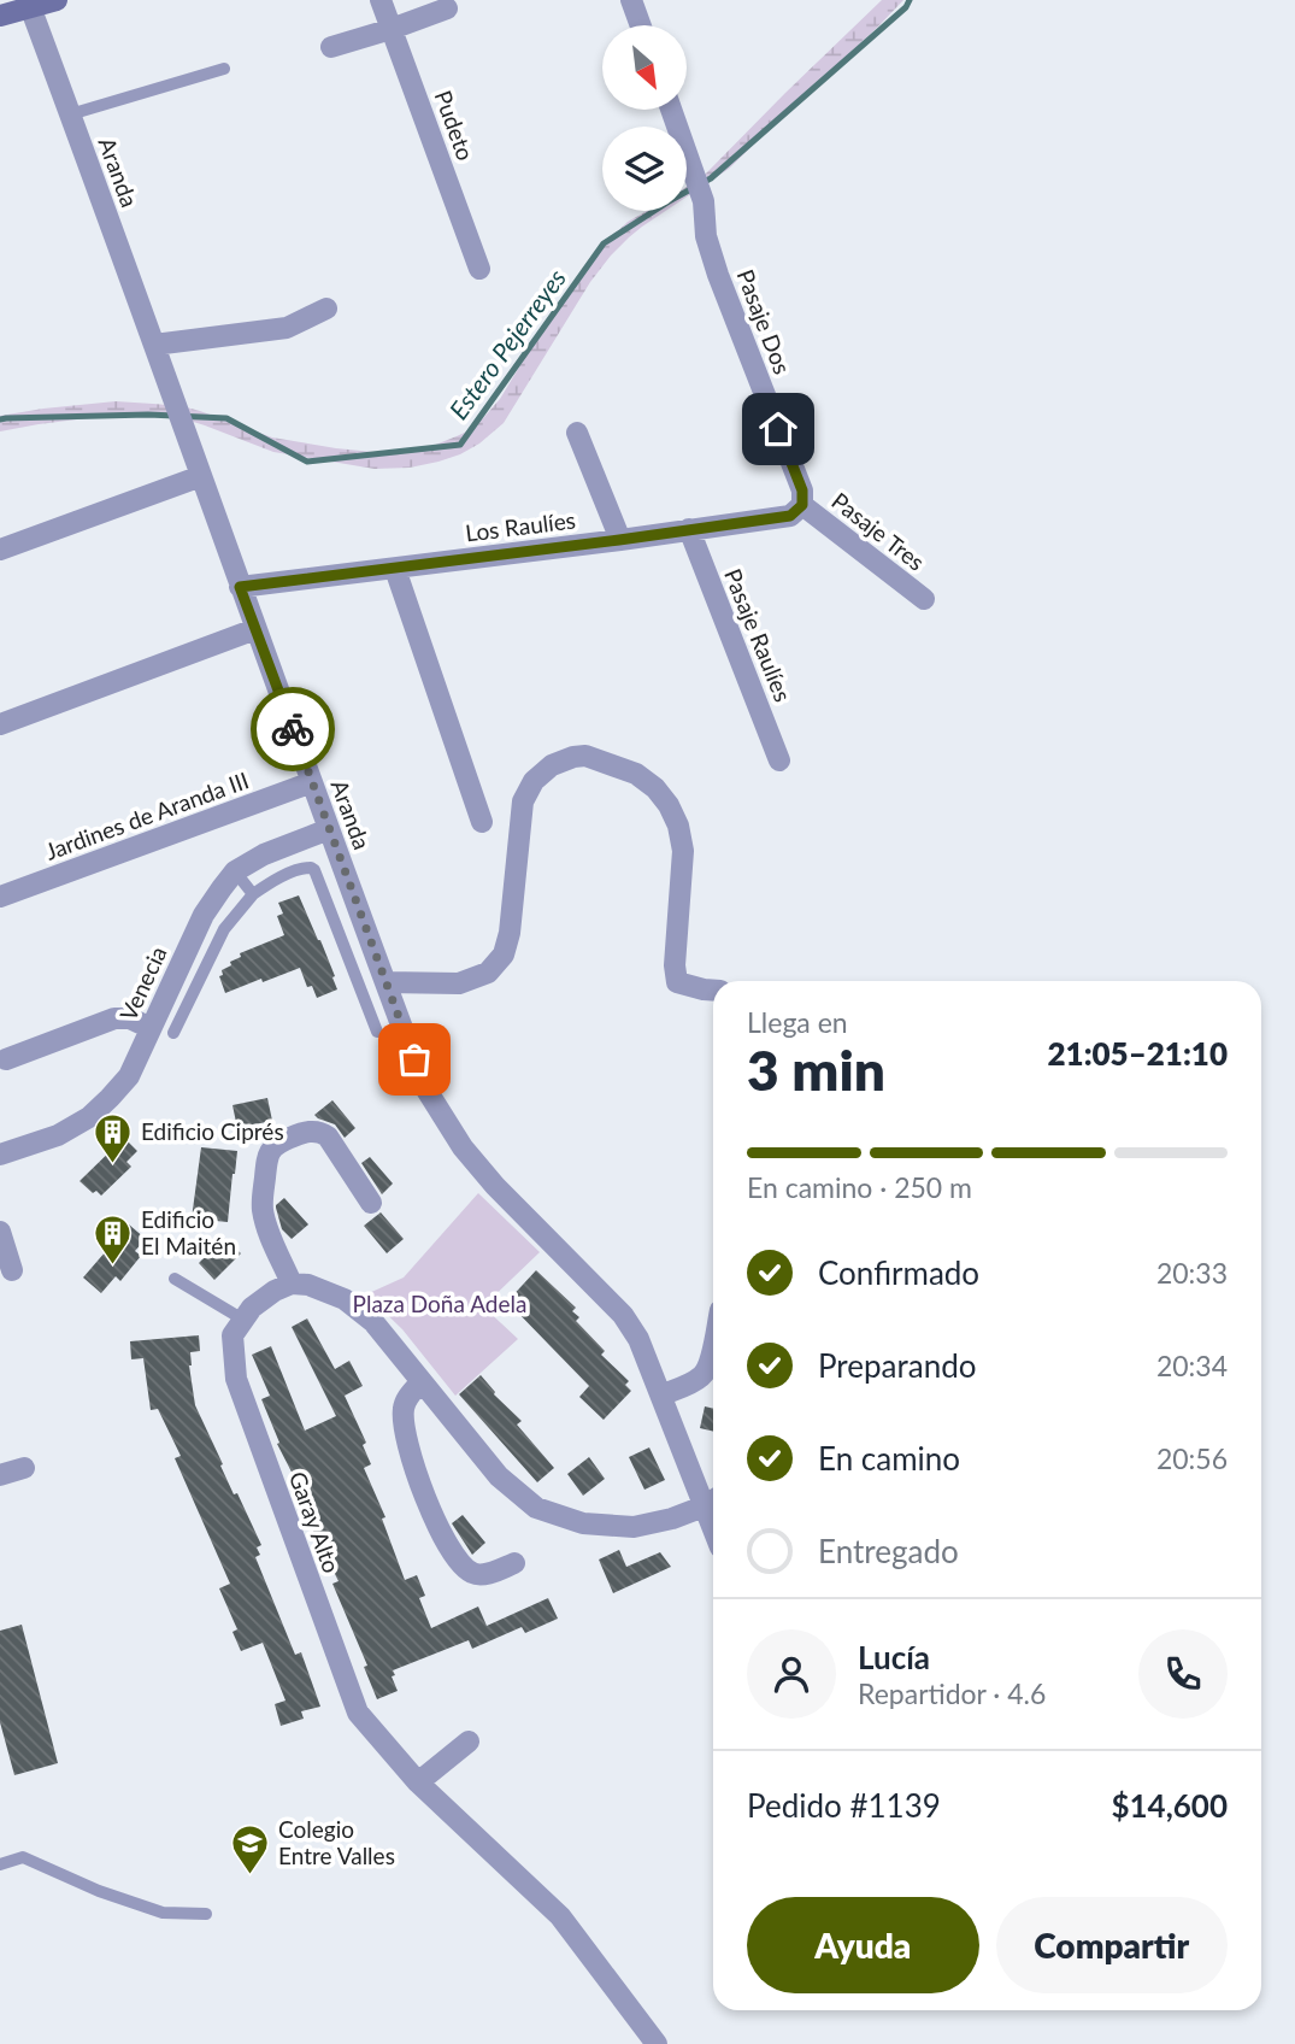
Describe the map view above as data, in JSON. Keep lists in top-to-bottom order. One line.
{"streets":{"street":["Pudeto","Aranda","Pasaje Dos","Los Raulíes","Pasaje Tres","Pasaje Raulíes","Jardines de Aranda III","Venecia","Garay Alto"]},"crossings":[["Aranda","Los Raulíes"],["Aranda","Jardines de Aranda III"],["Aranda","Venecia"],["Pasaje Dos","Los Raulíes"],["Pasaje Dos","Pasaje Tres"],["Los Raulíes","Pasaje Tres"],["Los Raulíes","Pasaje Raulíes"]],"water":["Estero Pejerreyes"],"parks":["Plaza Doña Adela"],"places":{"building":["Edificio Ciprés","Edificio El Maitén"],"school or university":["Colegio Entre Valles"]},"north":"bottom right","page":{"heading":["3 min","Llega en","21:05–21:10"],"panel":["Lucía","Repartidor · 4.6","Pedido #1139","$14,600"],"bar":"En camino · 250 m","list":[["Confirmado","20:33"],["Preparando","20:34"],["En camino","20:56"],"Entregado"],"buttons":["Ayuda","Compartir"]}}
